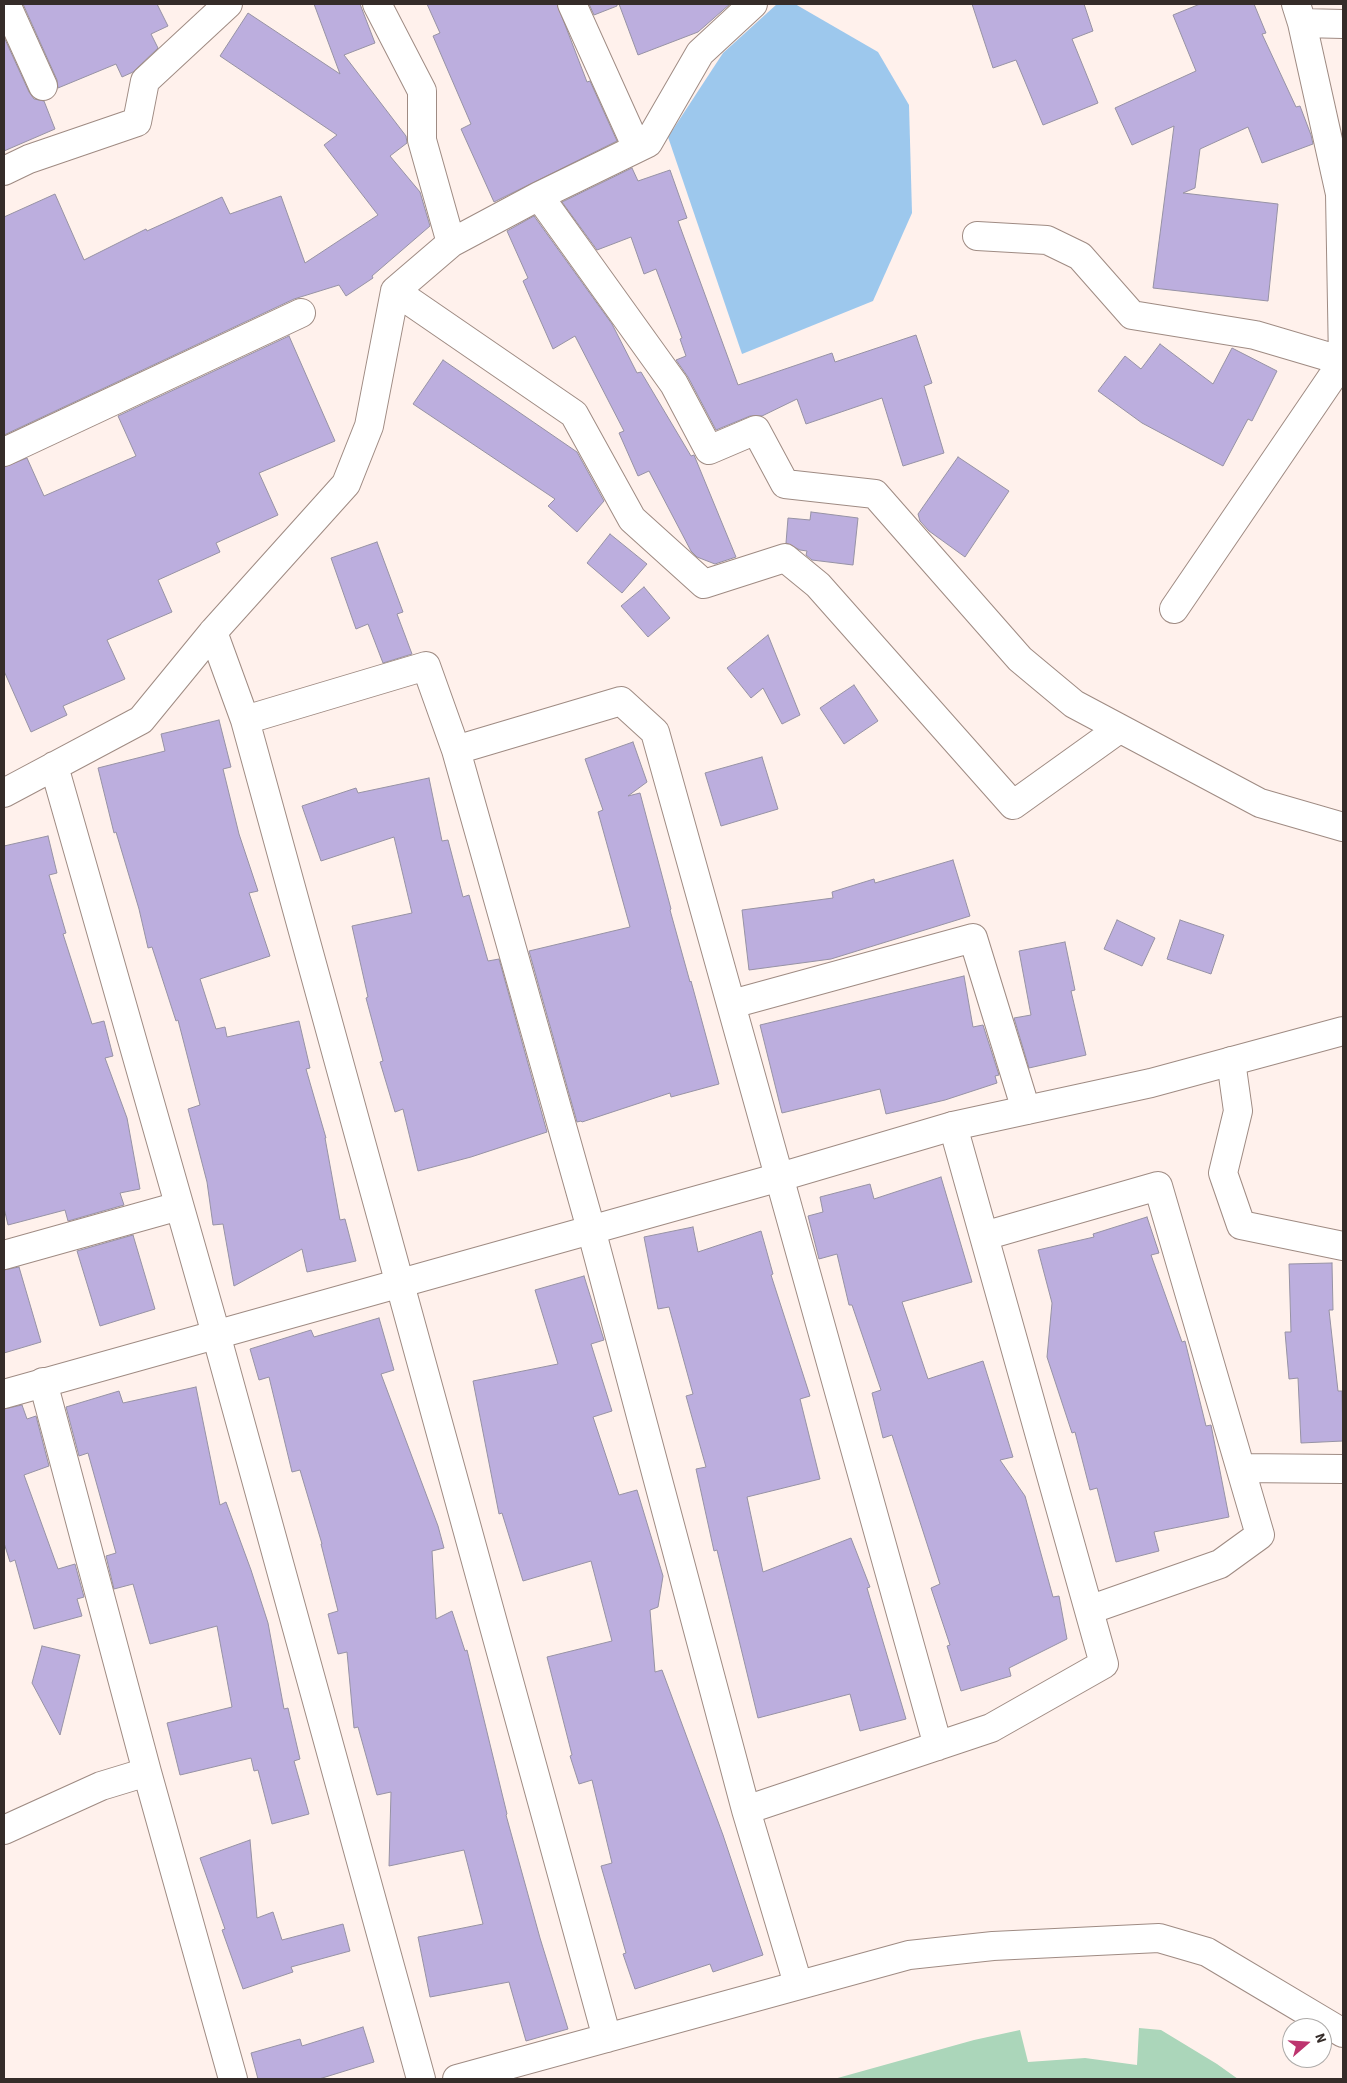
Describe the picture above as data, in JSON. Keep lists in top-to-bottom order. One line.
{"north":"right"}
